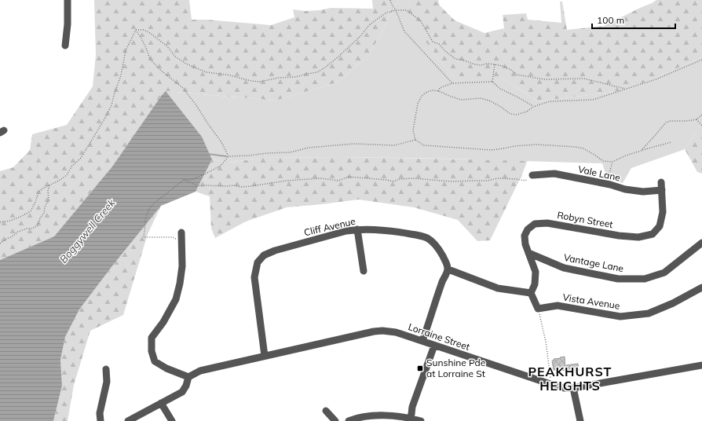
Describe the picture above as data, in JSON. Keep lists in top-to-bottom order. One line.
{"streets":{"street":["Vale Lane","Robyn Street","Cliff Avenue","Vantage Lane","Vista Avenue","Lorraine Street"]},"crossings":[["Vale Lane","Robyn Street"],["Robyn Street","Vantage Lane"],["Cliff Avenue","Lorraine Street"]],"districts":["PEAKHURST HEIGHTS"],"water":["Boggywell Creek"],"places":{"transit":["Sunshine Pde at Lorraine St"]},"scale_bar":"100 m"}
